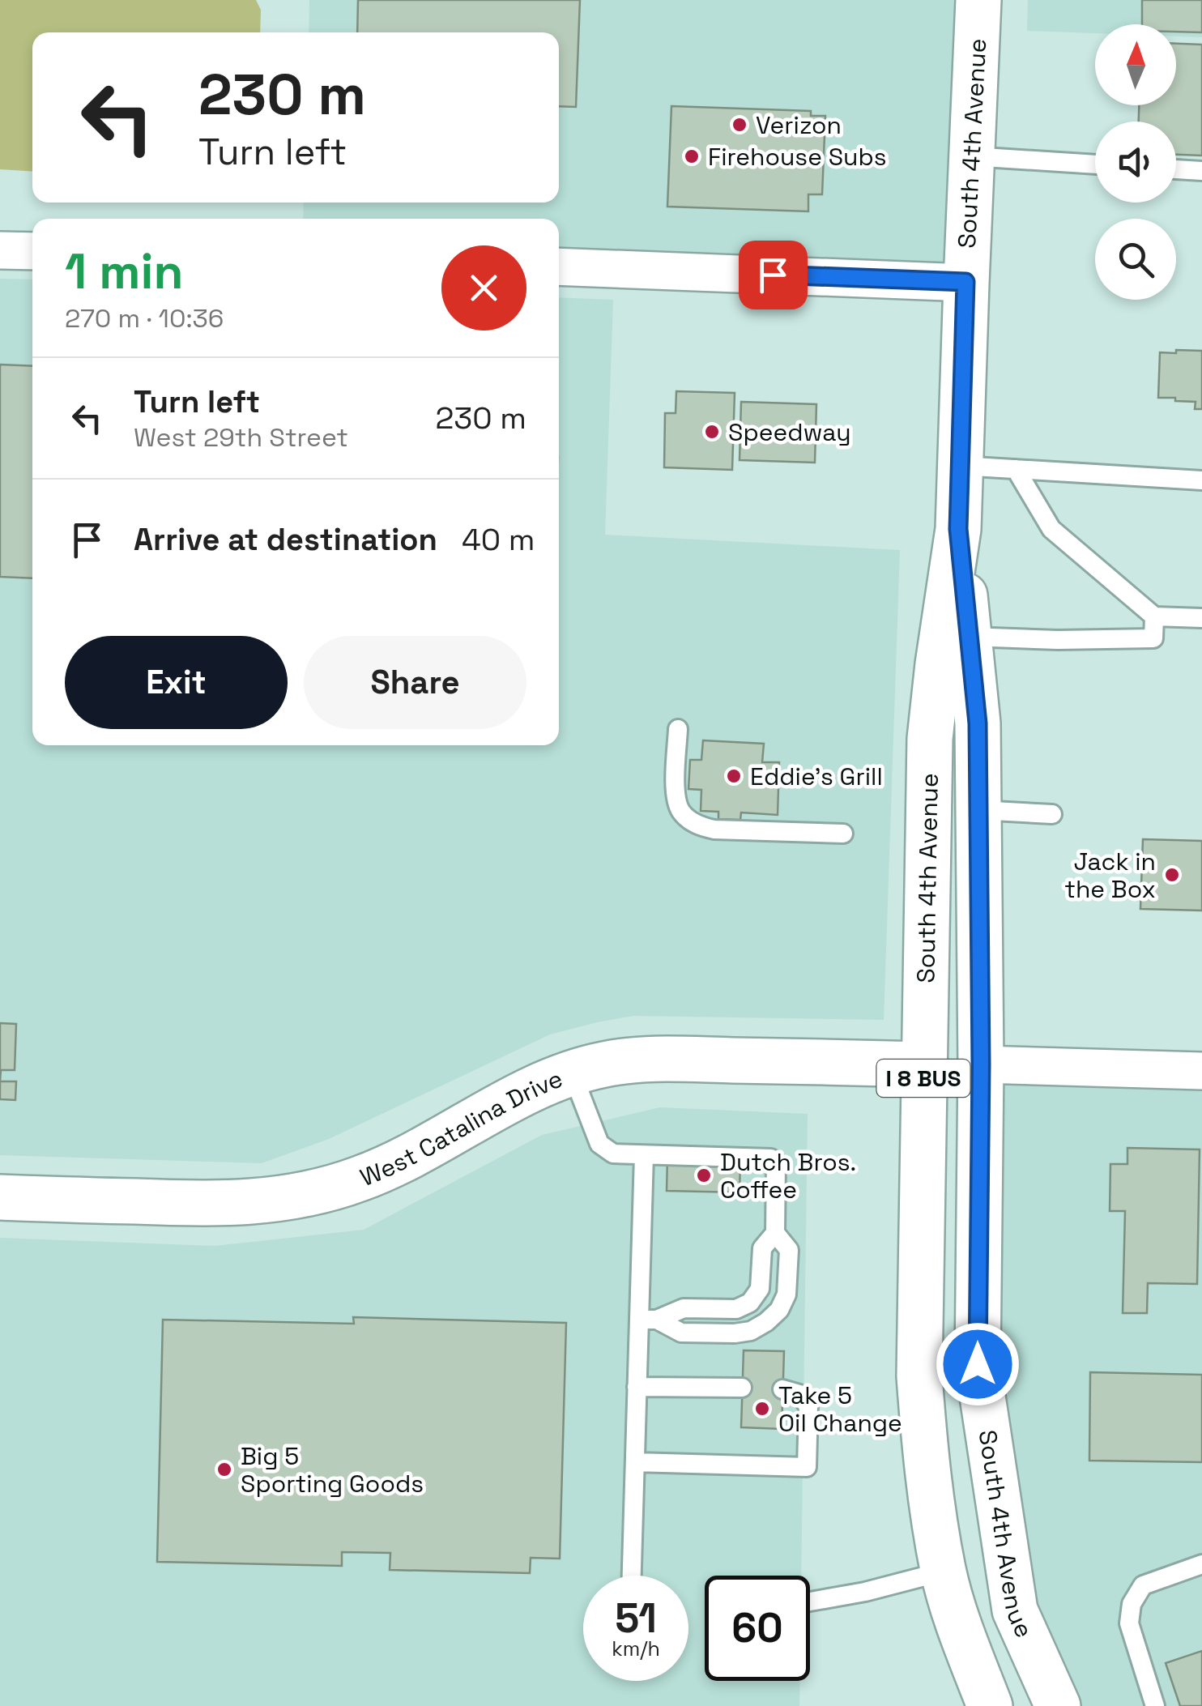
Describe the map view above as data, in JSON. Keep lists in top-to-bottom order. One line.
{"streets":{"main road":["South 4th Avenue","I 8 BUS","West Catalina Drive"]},"crossings":[["South 4th Avenue","West Catalina Drive"]],"places":["Verizon","Firehouse Subs","Speedway","Eddie's Grill","Jack in the Box","Dutch Bros. Coffee","Take 5 Oil Change","Big 5 Sporting Goods"],"north":"top","page":{"turn":["230 m","Turn left"],"heading":["1 min","270 m · 10:36"],"list":[{"name":"Turn left","note":"West 29th Street","value":"230 m"},{"name":"Arrive at destination","value":"40 m"}],"buttons":["Exit","Share"],"speed":"51 km/h","limit":"60"}}
